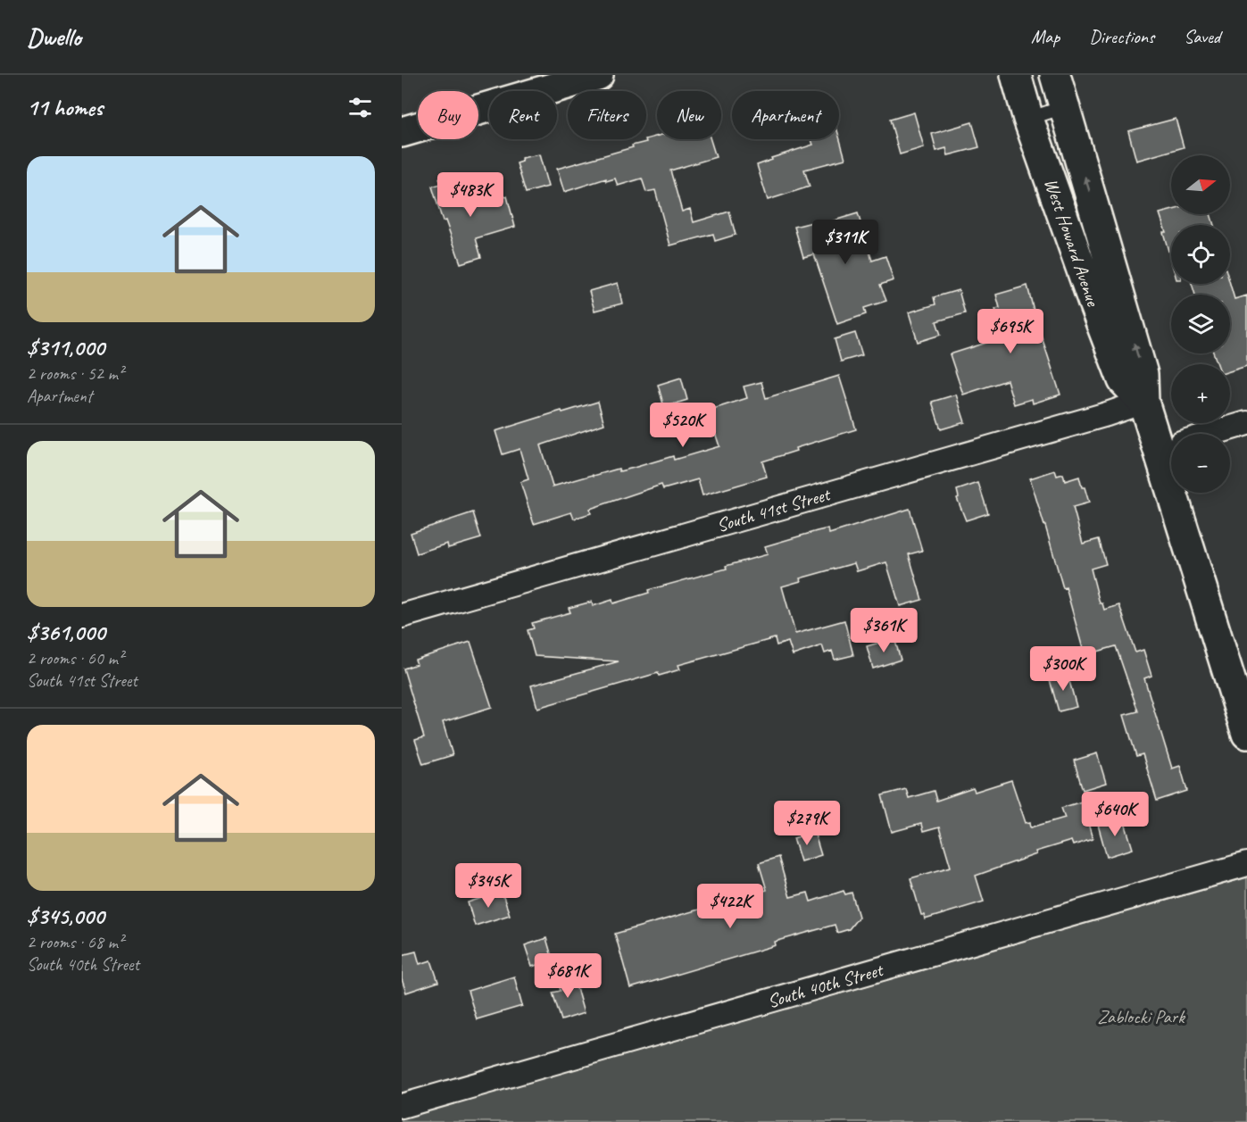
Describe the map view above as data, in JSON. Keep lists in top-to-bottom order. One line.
{"streets":{"street":["West Howard Avenue","South 41st Street","South 40th Street"]},"crossings":[["West Howard Avenue","South 41st Street"]],"parks":["Zablocki Park"],"north":"right","page":{"header":"Dwello","nav":["Map","Directions","Saved"],"heading":"11 homes","chip":["Buy","Rent","Filters","New","Apartment"],"list":[{"name":"$311,000","note":"2 rooms · 52 m² · Apartment"},{"name":"$361,000","note":"2 rooms · 60 m² · South 41st Street"},{"name":"$345,000","note":"2 rooms · 68 m² · South 40th Street"}],"map_buttons":["+","−"],"price":["$483K","$311K","$695K","$520K","$361K","$300K","$640K","$279K","$345K","$422K","$681K"]}}
